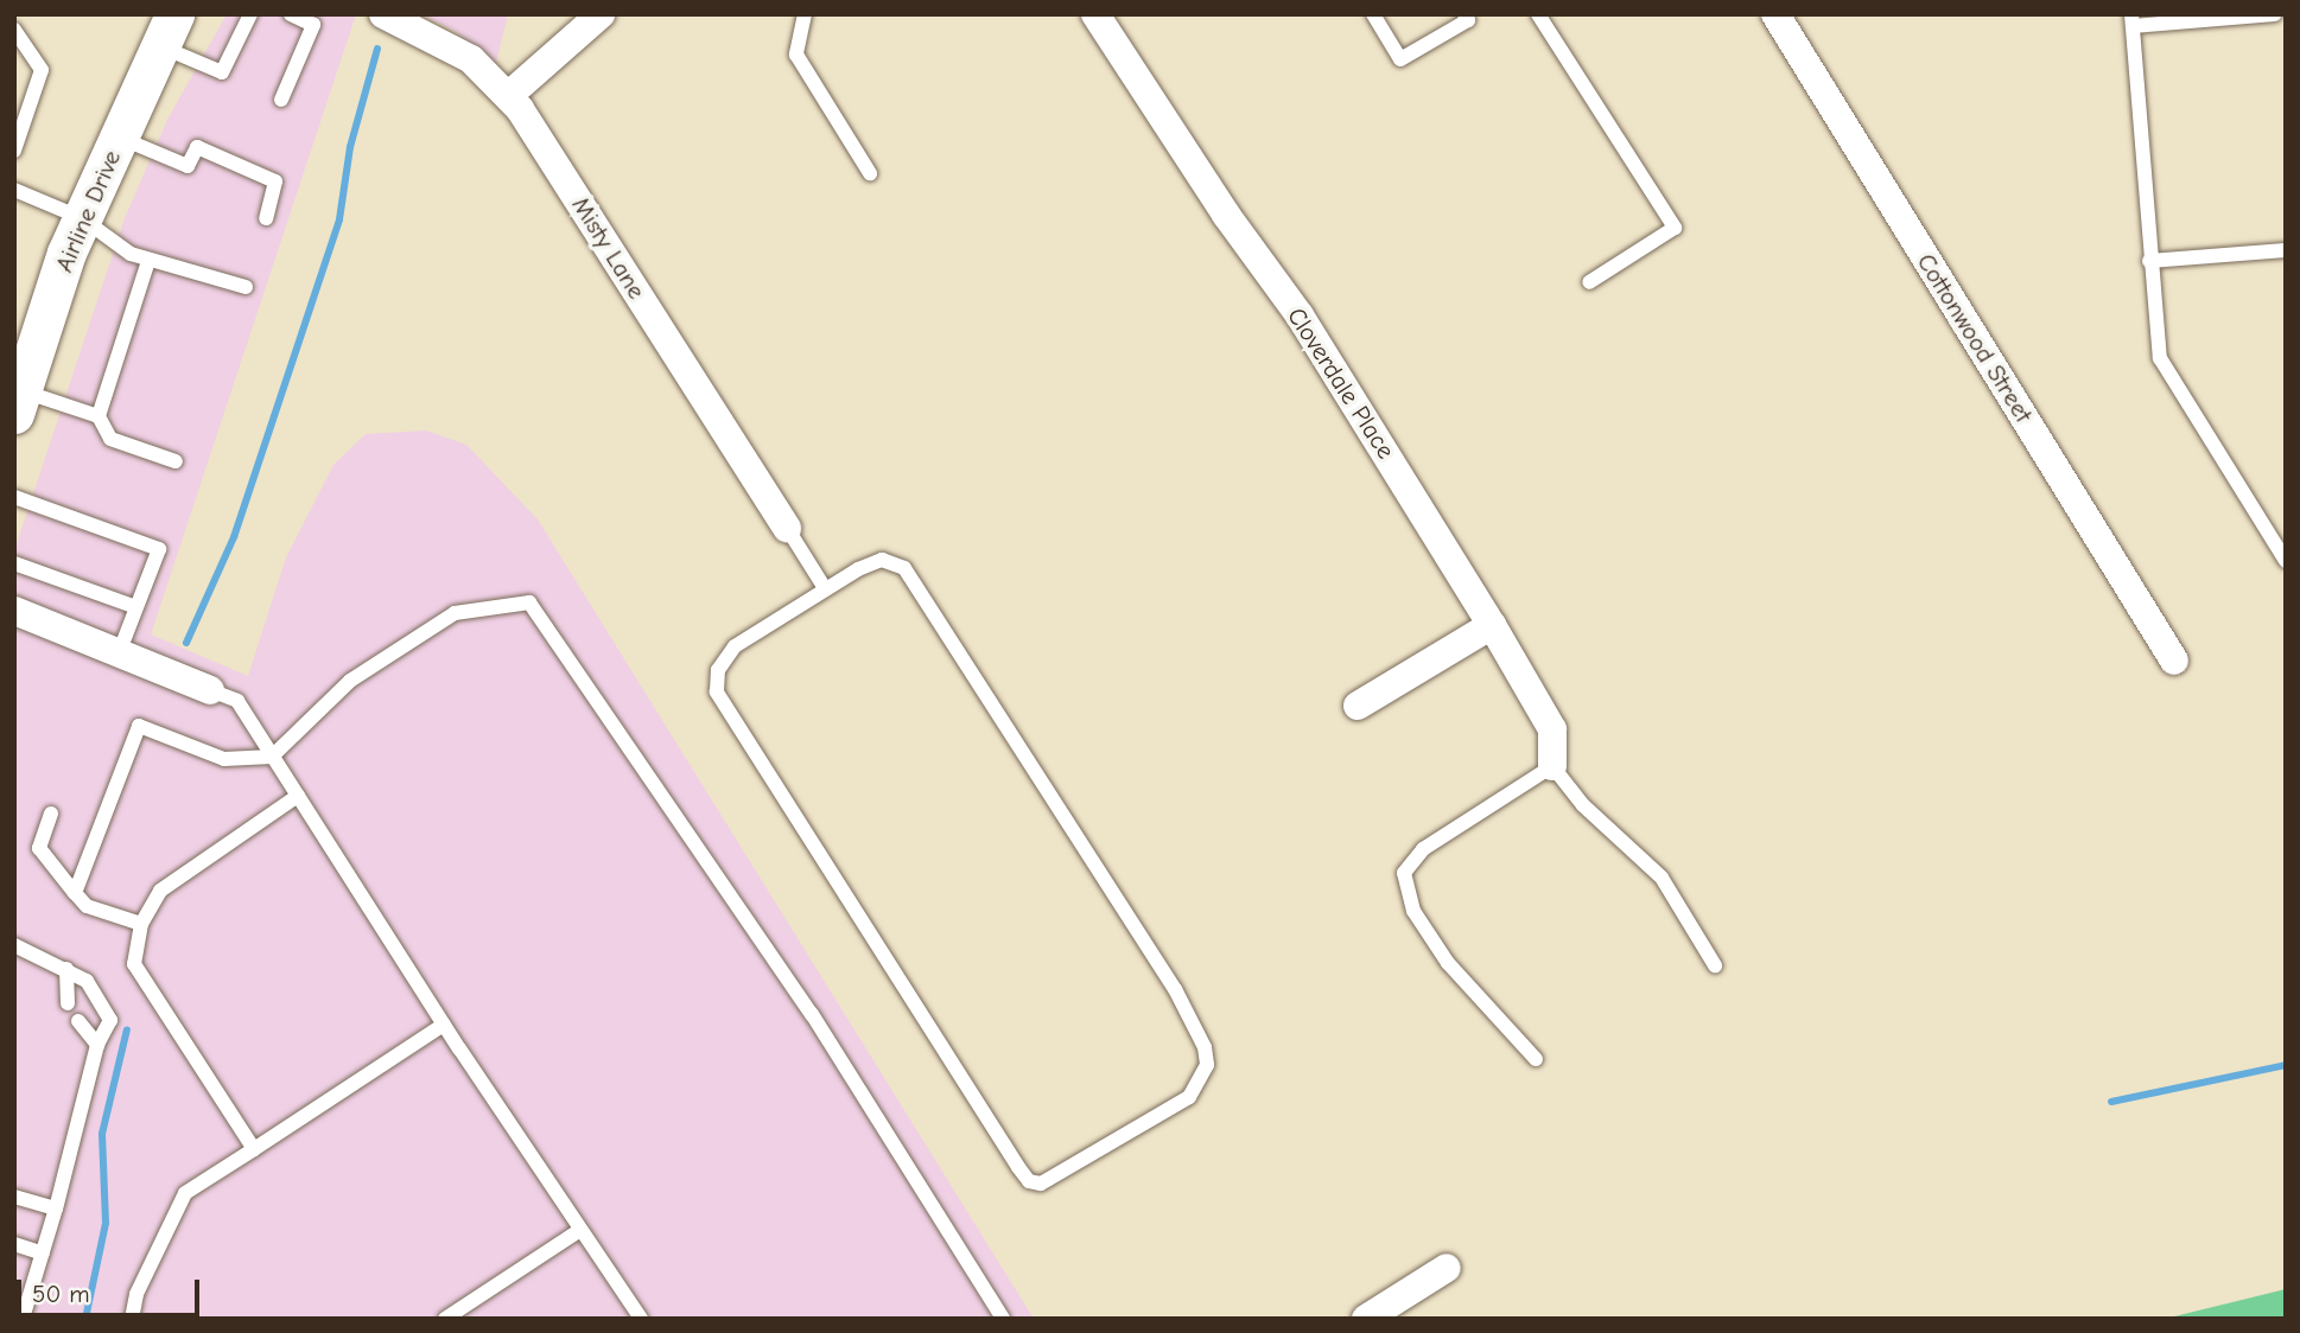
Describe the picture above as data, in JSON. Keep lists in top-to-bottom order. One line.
{"streets":{"main road":["Airline Drive"],"street":["Misty Lane","Cottonwood Street","Cloverdale Place"]},"scale_bar":"50 m"}
